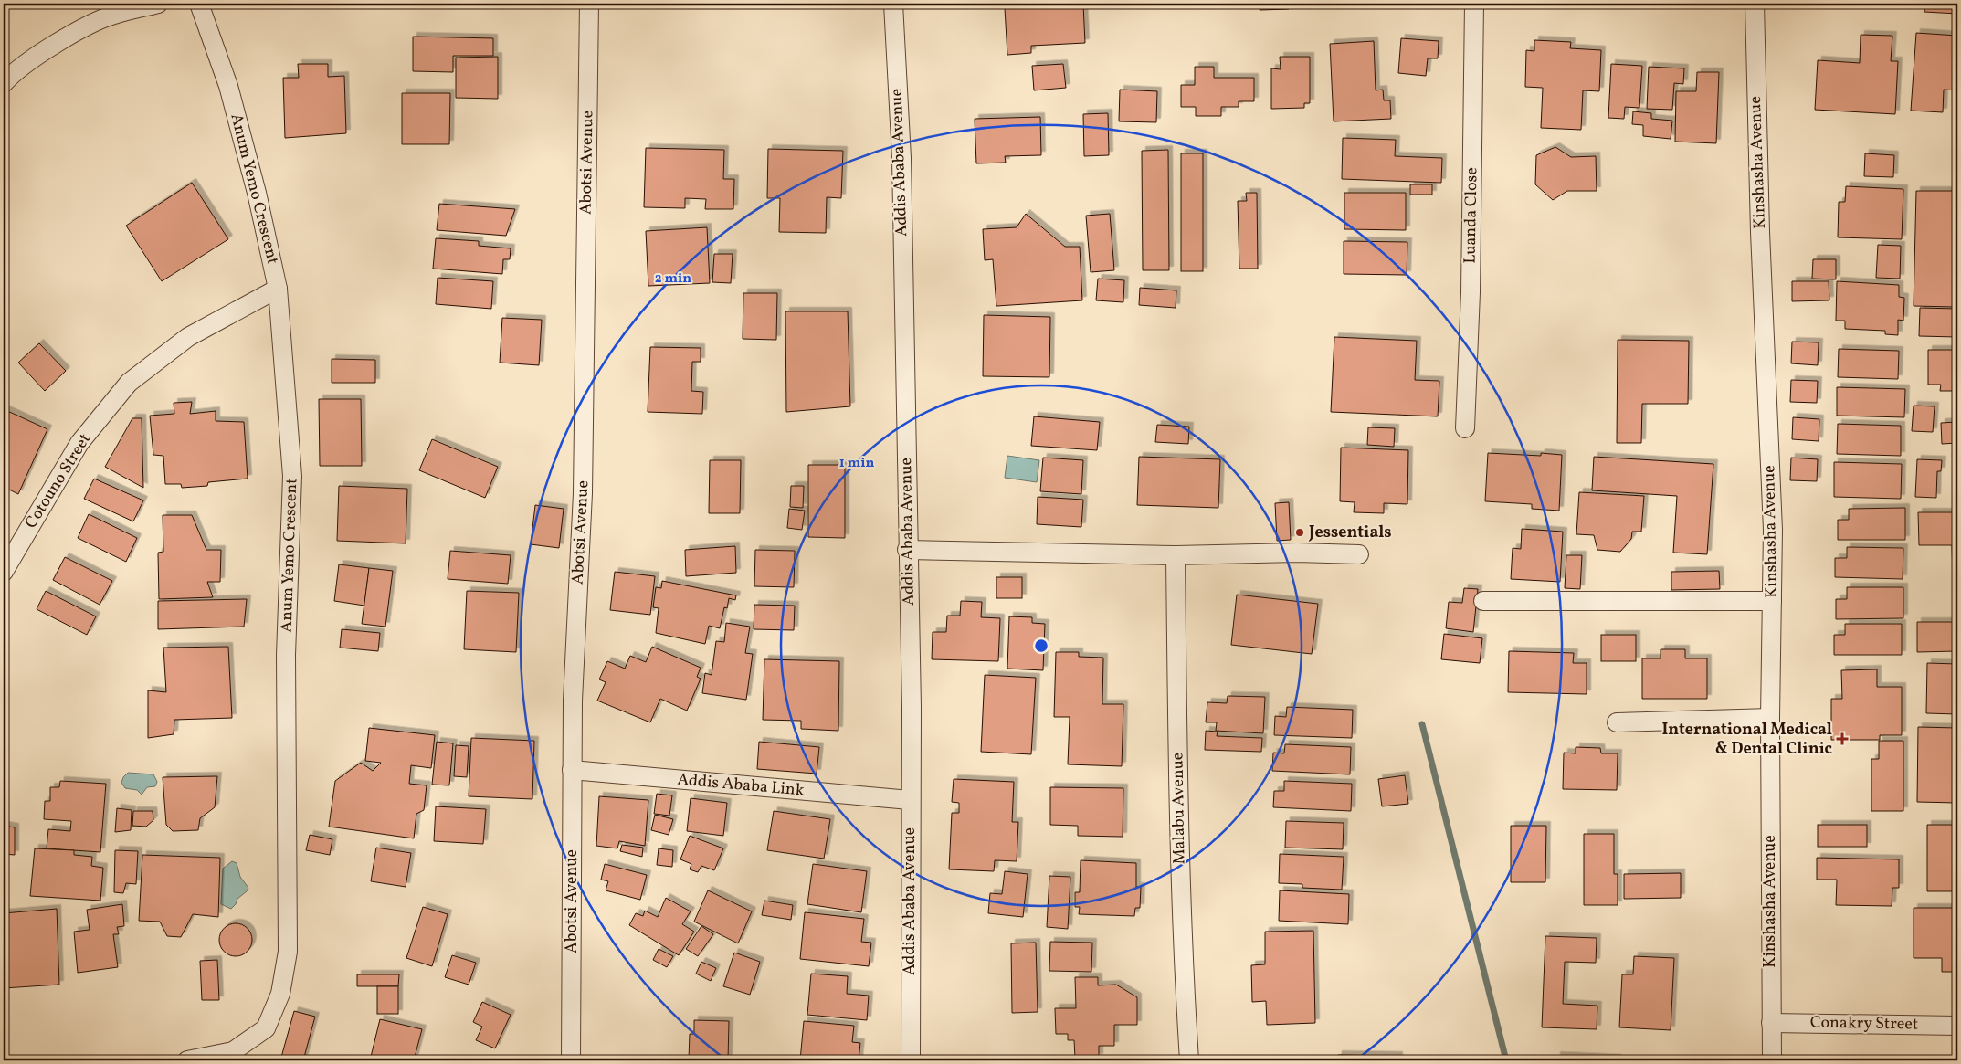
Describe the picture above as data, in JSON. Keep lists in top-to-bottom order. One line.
{"streets":{"street":["Abotsi Avenue","Addis Ababa Avenue","Kinshasha Avenue","Anum Yemo Crescent","Luanda Close","Cotouno Street","Addis Ababa Link","Malabu Avenue","Conakry Street"]},"crossings":[["Abotsi Avenue","Addis Ababa Link"],["Addis Ababa Avenue","Addis Ababa Link"],["Kinshasha Avenue","Conakry Street"],["Anum Yemo Crescent","Cotouno Street"]],"places":{"other":["Jessentials"],"health":["International Medical & Dental Clinic"]},"rings":["2 min","1 min"]}
